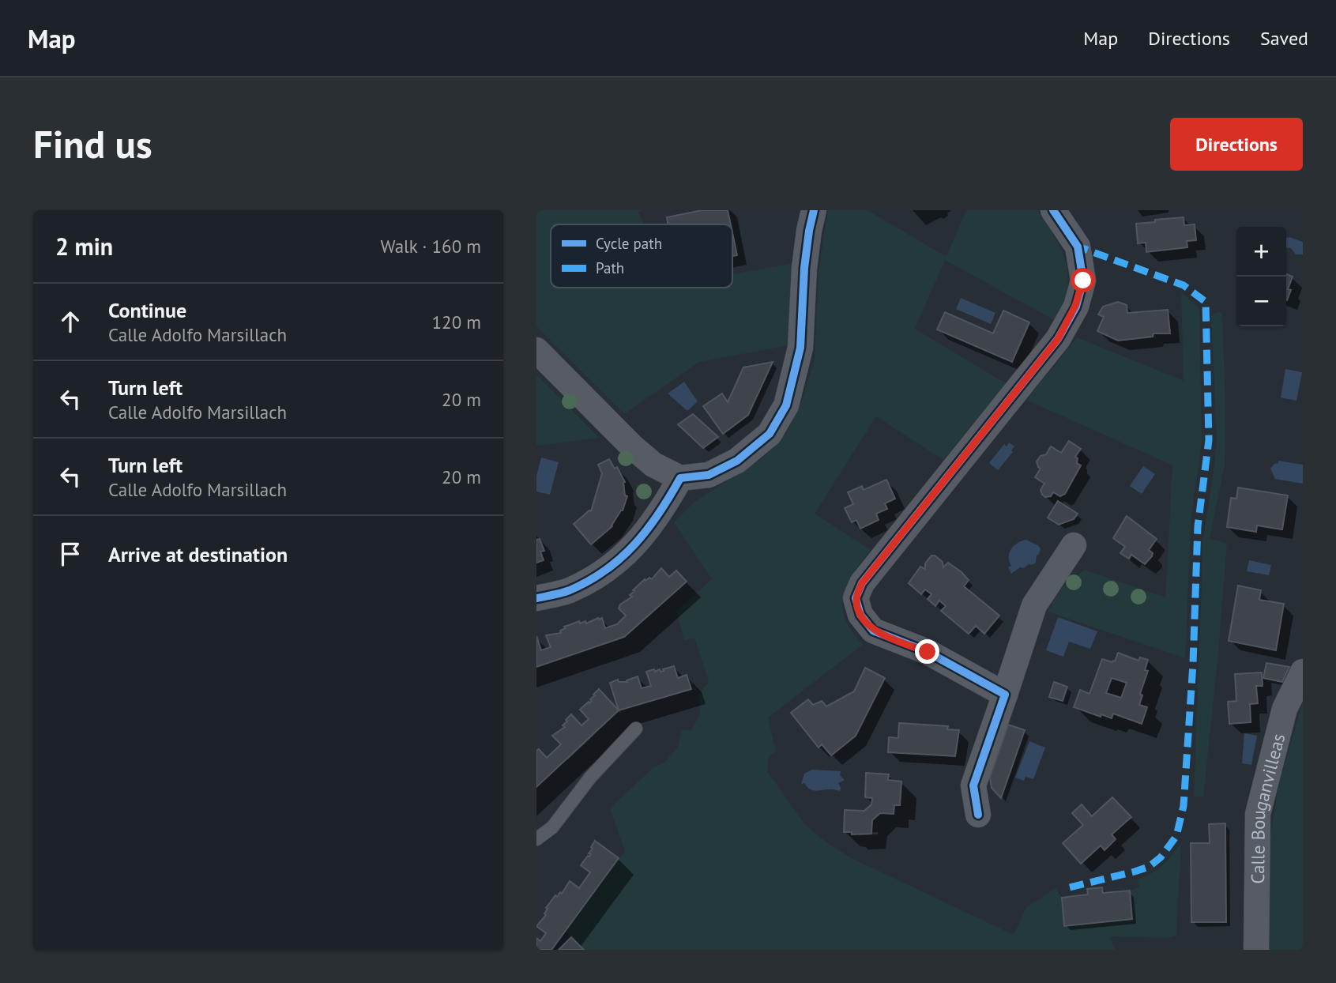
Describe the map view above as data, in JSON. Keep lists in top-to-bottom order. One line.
{"streets":{"street":["Calle Bouganvilleas"]},"legend":["Cycle path","Path"],"page":{"header":"Map","nav":["Map","Directions","Saved"],"buttons":"Directions","title":"Find us","heading":["2 min","Walk · 160 m"],"map_buttons":["+","−"],"list":[["Continue","Calle Adolfo Marsillach","120 m"],["Turn left","Calle Adolfo Marsillach","20 m"],["Turn left","Calle Adolfo Marsillach","20 m"],"Arrive at destination"]}}
